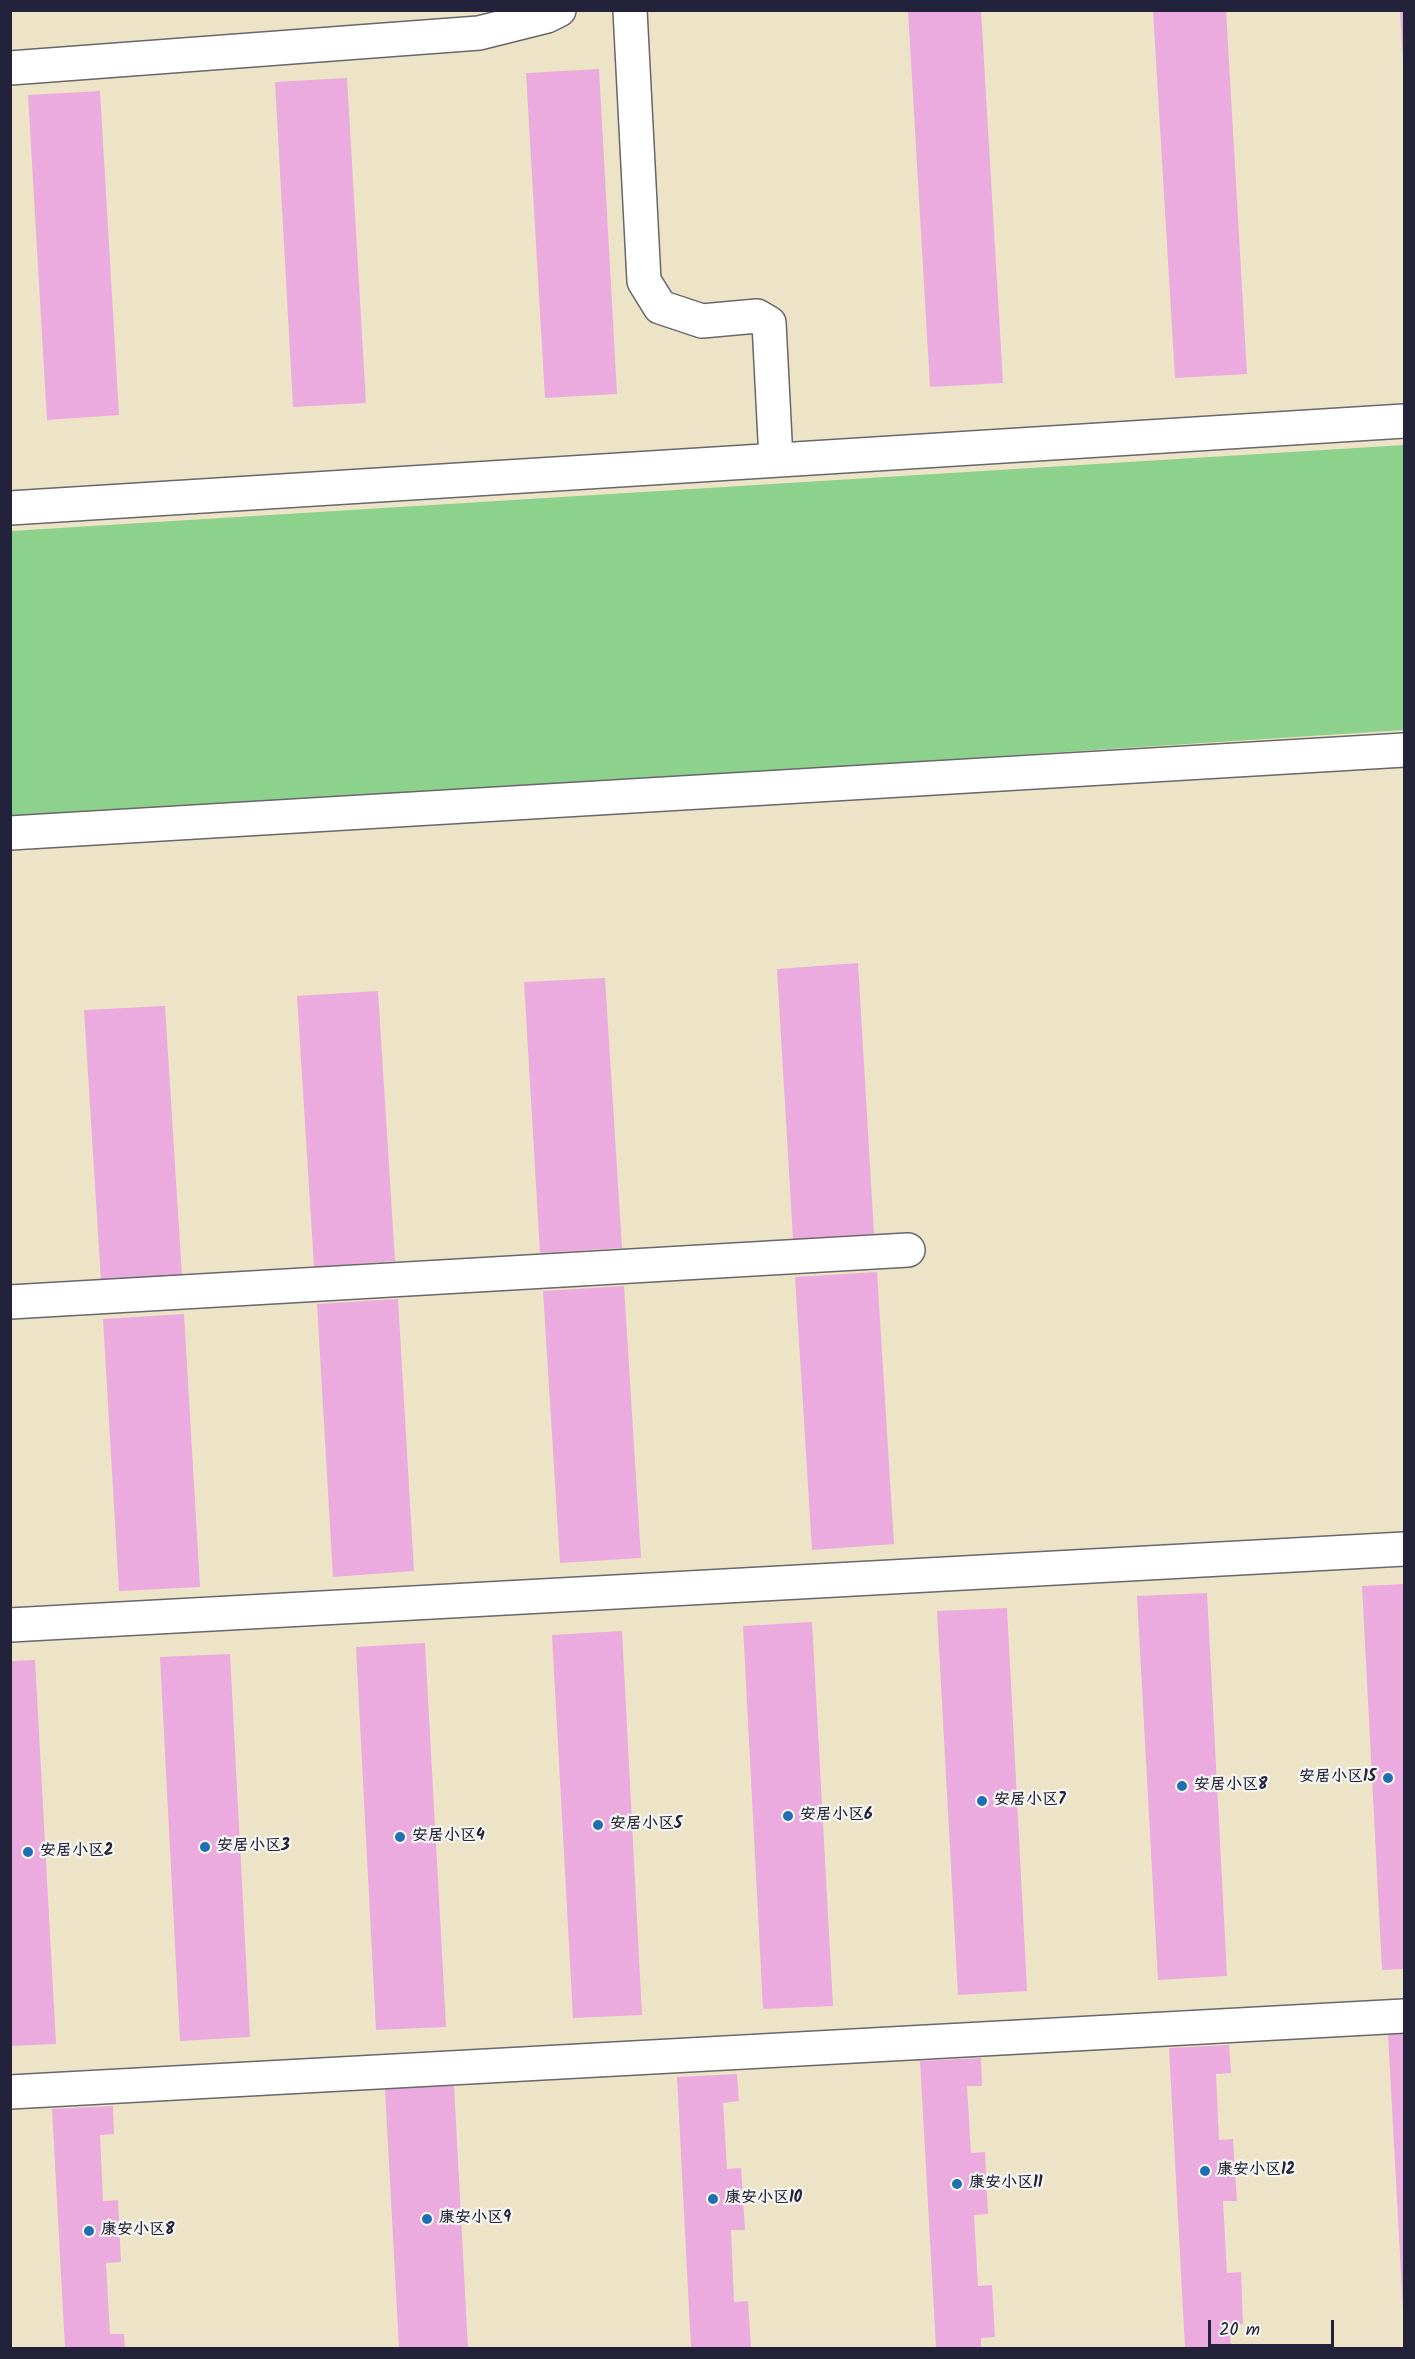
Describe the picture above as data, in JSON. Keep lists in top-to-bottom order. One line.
{"places":["安居小区15","安居小区8","安居小区7","安居小区6","安居小区5","安居小区4","安居小区3","安居小区2","康安小区12","康安小区11","康安小区10","康安小区9","康安小区8"],"scale_bar":"20 m"}
